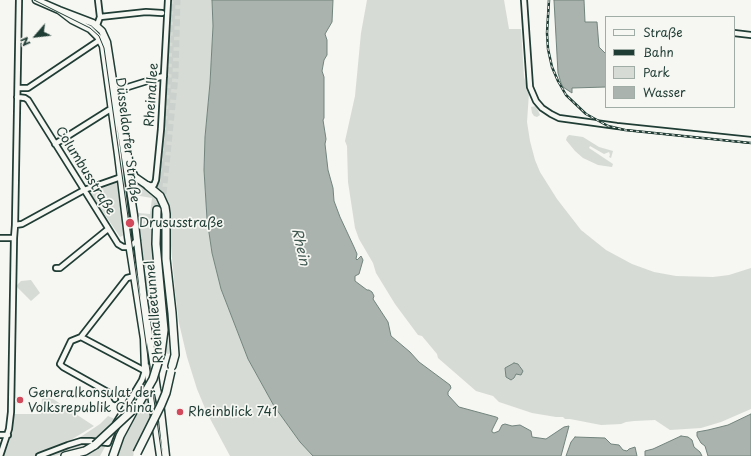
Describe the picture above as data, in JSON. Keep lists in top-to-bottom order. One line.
{"streets":{"highway":["Rheinalleetunnel"],"main road":["Düsseldorfer Straße"],"street":["Rheinallee","Columbusstraße"]},"crossings":[["Rheinallee","Düsseldorfer Straße"],["Düsseldorfer Straße","Columbusstraße"]],"water":["Rhein"],"places":["Drususstraße","Generalkonsulat der Volksrepublik China","Rheinblick 741"],"legend":["Straße","Bahn","Park","Wasser"],"north":"bottom left"}
